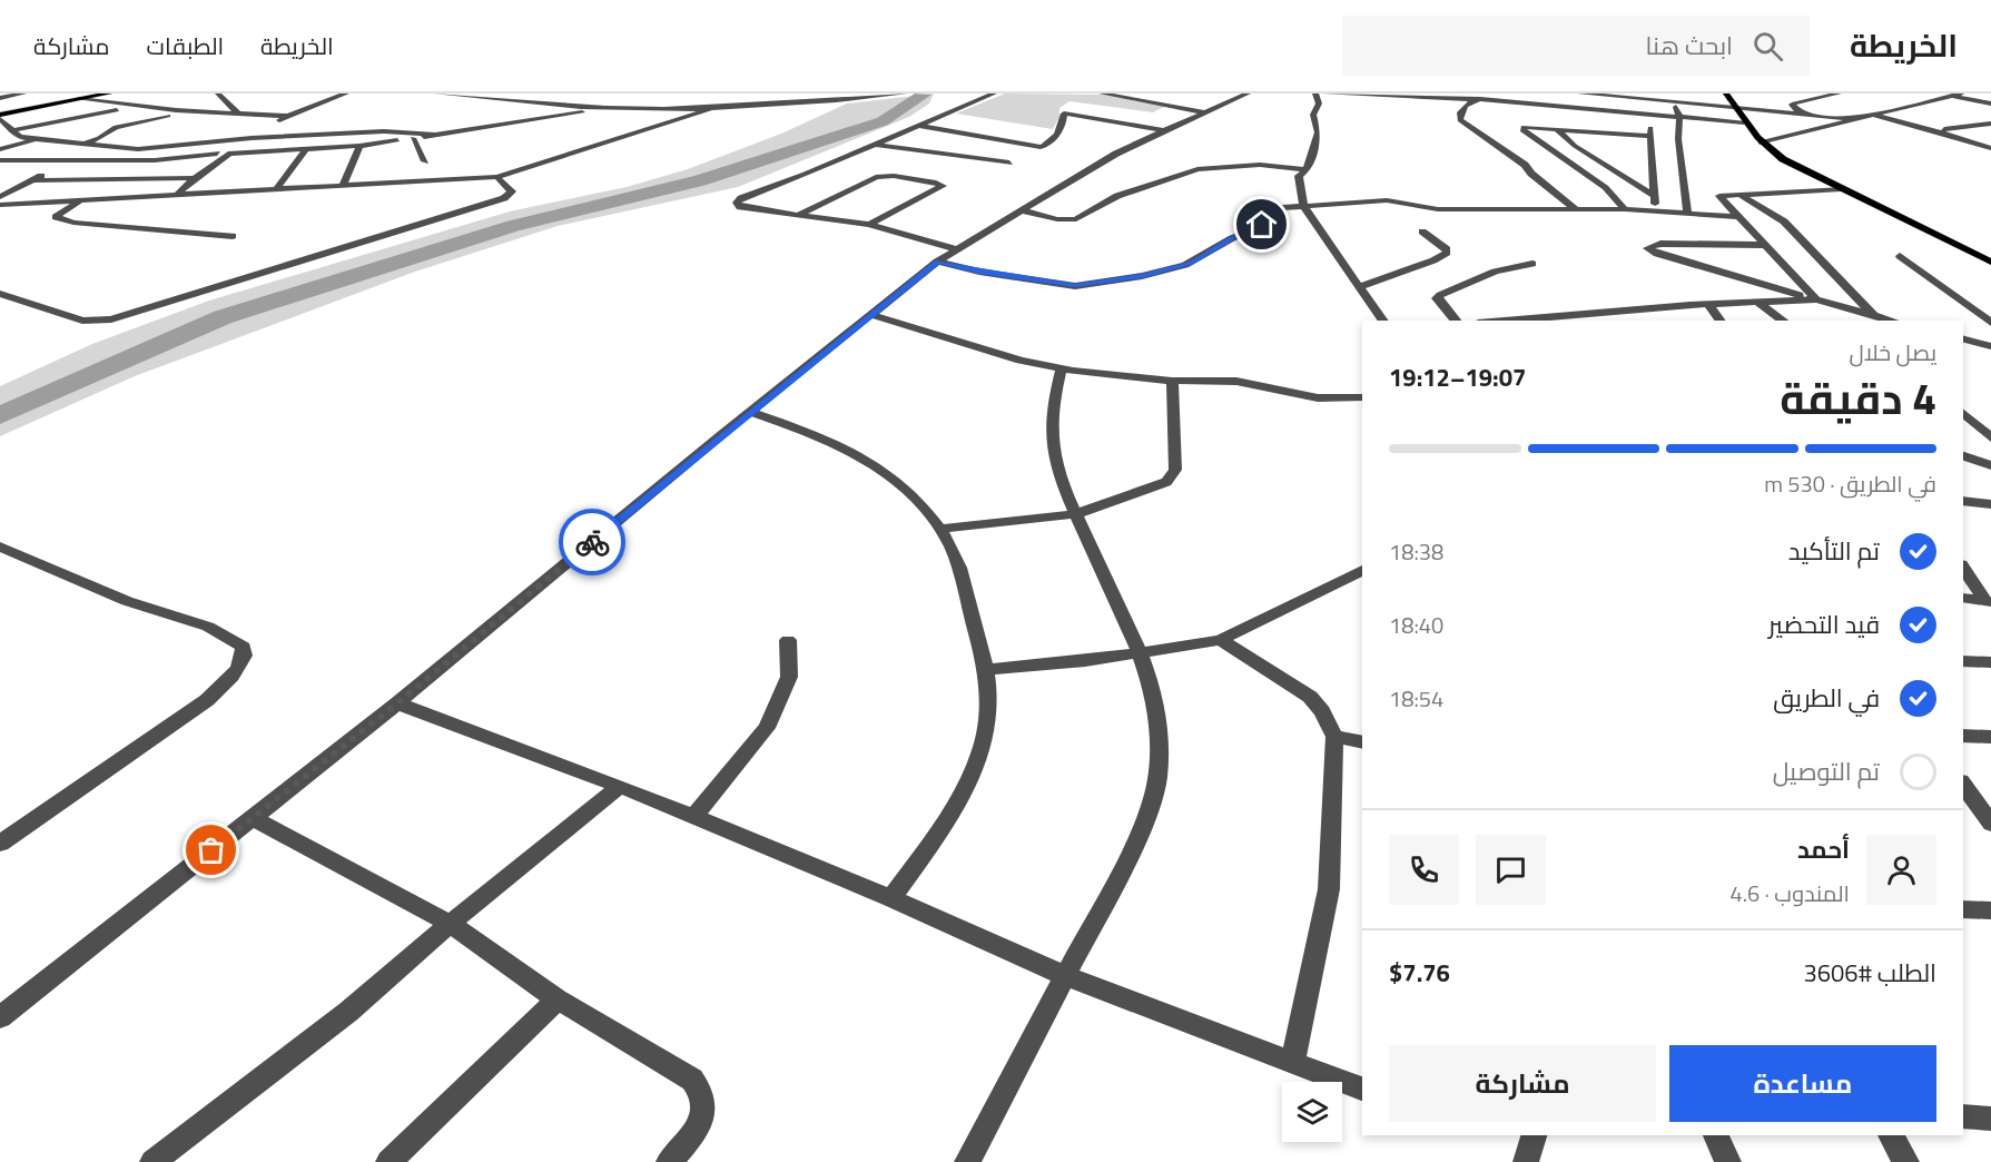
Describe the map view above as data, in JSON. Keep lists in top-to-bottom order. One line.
{"page":{"header":"الخريطة","search":"ابحث هنا","nav":["الخريطة","الطبقات","مشاركة"],"heading":["4 دقيقة","يصل خلال","19:07–19:12"],"panel":["أحمد","المندوب · 4.6","الطلب #3606","$7.76"],"bar":"في الطريق · 530 m","list":[["تم التأكيد","18:38"],["قيد التحضير","18:40"],["في الطريق","18:54"],"تم التوصيل"],"buttons":["مساعدة","مشاركة"]}}
